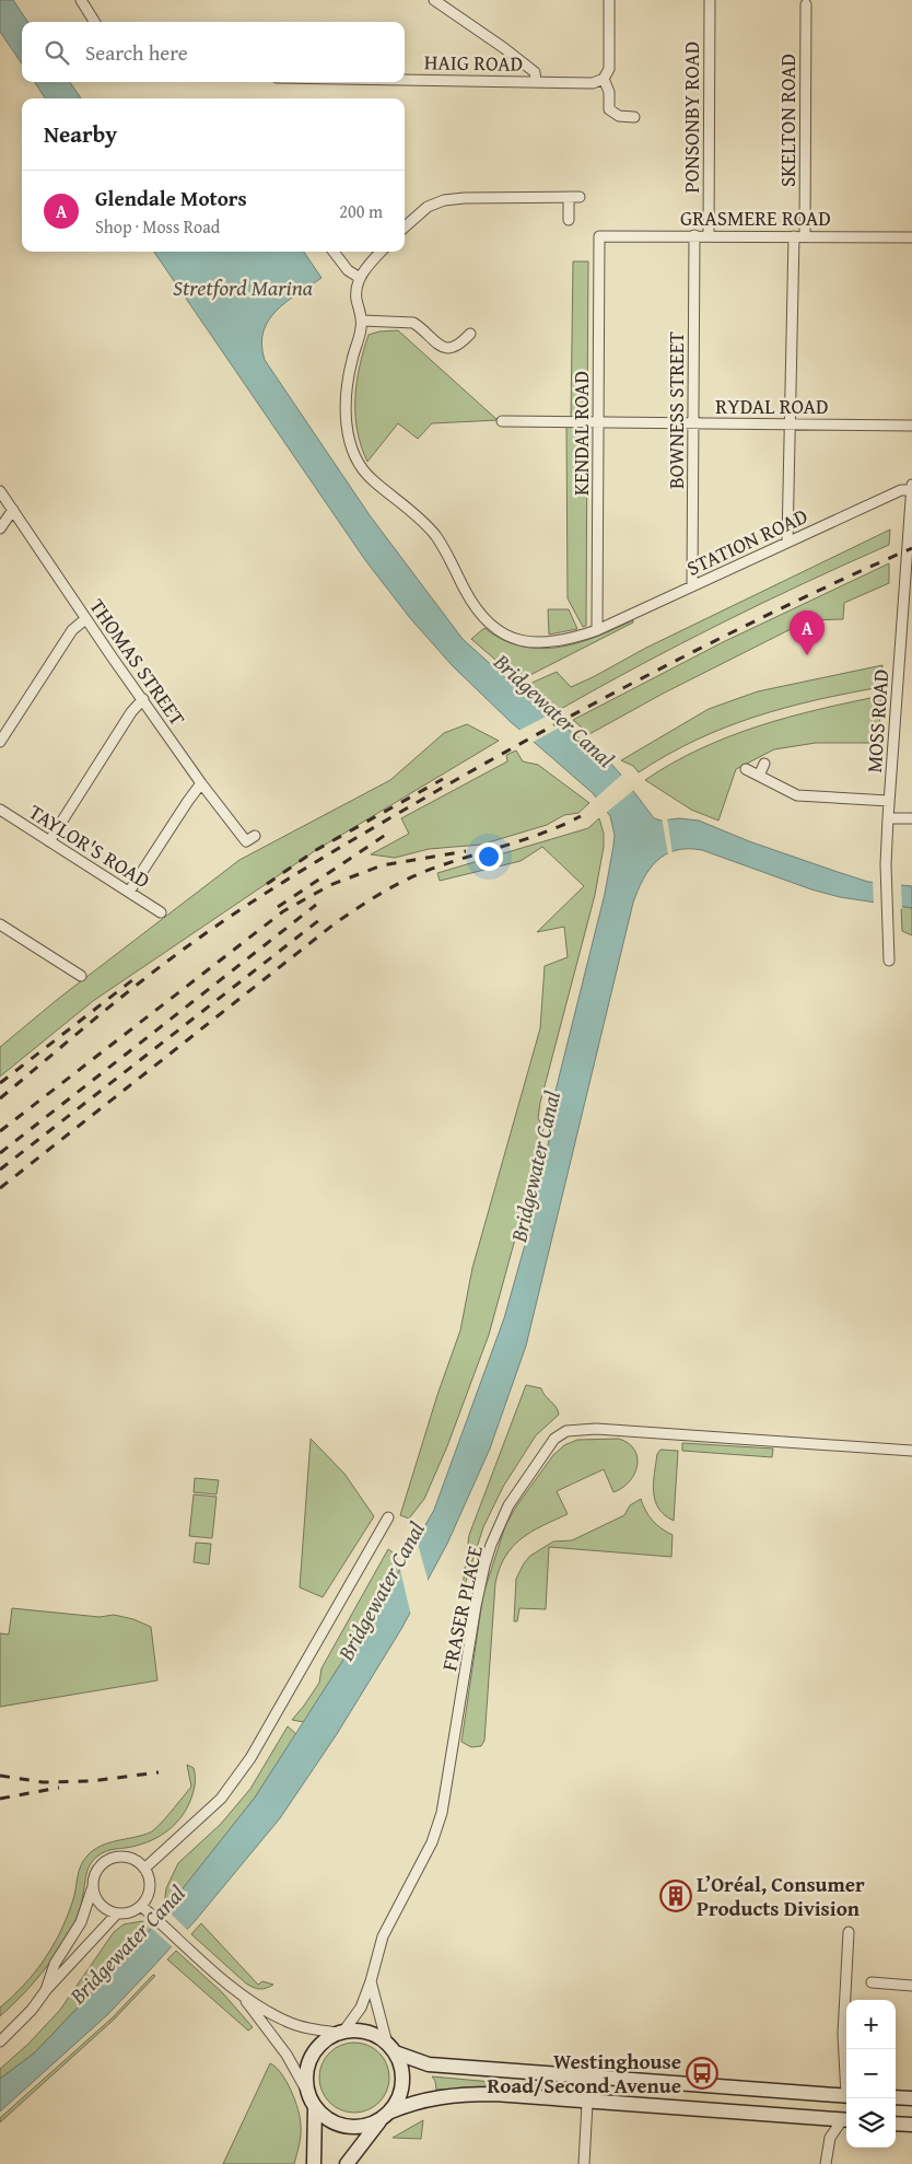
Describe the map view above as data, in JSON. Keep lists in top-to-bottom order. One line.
{"streets":{"street":["HAIG ROAD","PONSONBY ROAD","SKELTON ROAD","GRASMERE ROAD","RYDAL ROAD","BOWNESS STREET","KENDAL ROAD","STATION ROAD","THOMAS STREET","MOSS ROAD","TAYLOR'S ROAD","FRASER PLACE"]},"crossings":[["PONSONBY ROAD","GRASMERE ROAD"],["SKELTON ROAD","GRASMERE ROAD"],["GRASMERE ROAD","BOWNESS STREET"],["GRASMERE ROAD","KENDAL ROAD"],["RYDAL ROAD","BOWNESS STREET"],["RYDAL ROAD","KENDAL ROAD"],["BOWNESS STREET","STATION ROAD"],["KENDAL ROAD","STATION ROAD"],["STATION ROAD","MOSS ROAD"]],"water":["Stretford Marina","Bridgewater Canal"],"places":{"building":["L’Oréal, Consumer Products Division"],"bus stop":["Westinghouse Road/Second Avenue"]},"page":{"search":"Search here","heading":"Nearby","list":[{"mark":"A","name":"Glendale Motors","note":"Shop · Moss Road","value":"200 m"}],"pins":"A","map_buttons":["+","−"]}}
